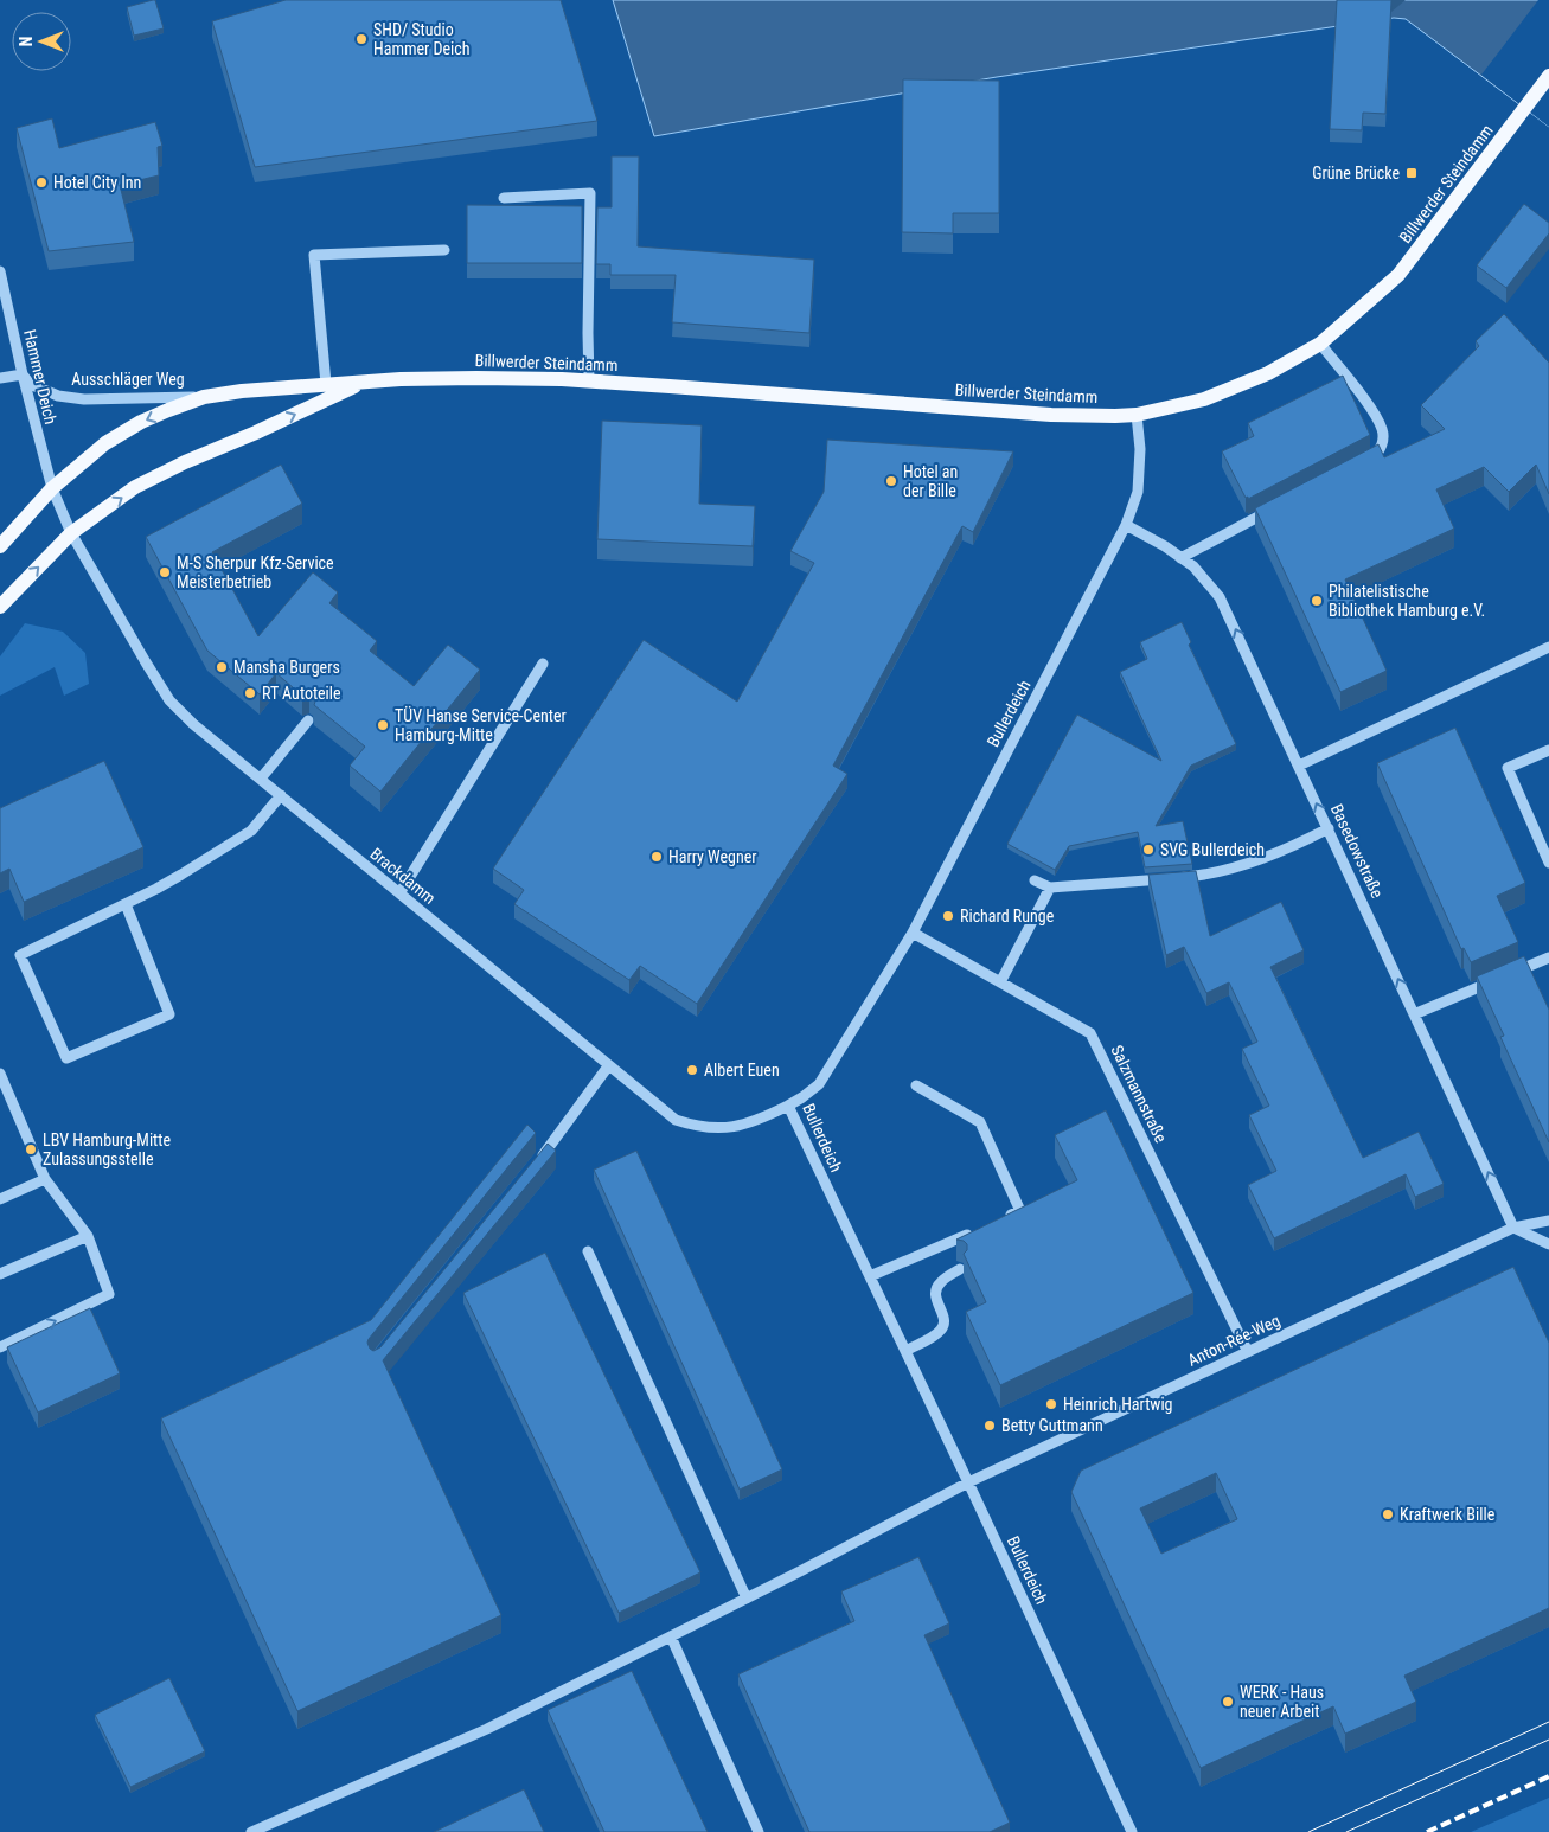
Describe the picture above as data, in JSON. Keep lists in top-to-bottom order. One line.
{"streets":{"main road":["Billwerder Steindamm"],"street":["Hammer Deich","Ausschläger Weg","Bullerdeich","Basedowstraße","Brackdamm","Salzmannstraße","Anton-Rée-Weg"]},"crossings":[["Billwerder Steindamm","Hammer Deich"],["Billwerder Steindamm","Ausschläger Weg"],["Billwerder Steindamm","Bullerdeich"],["Billwerder Steindamm","Brackdamm"],["Hammer Deich","Ausschläger Weg"],["Hammer Deich","Brackdamm"],["Bullerdeich","Basedowstraße"],["Bullerdeich","Brackdamm"],["Bullerdeich","Salzmannstraße"],["Bullerdeich","Anton-Rée-Weg"],["Basedowstraße","Anton-Rée-Weg"],["Salzmannstraße","Anton-Rée-Weg"]],"one_way":["Basedowstraße"],"places":{"other":["SHD/ Studio Hammer Deich","Hotel City Inn","Hotel an der Bille","M-S Sherpur Kfz-Service Meisterbetrieb","Philatelistische Bibliothek Hamburg e.V.","Mansha Burgers","RT Autoteile","TÜV Hanse Service-Center Hamburg-Mitte","SVG Bullerdeich","Harry Wegner","Richard Runge","Albert Euen","LBV Hamburg-Mitte Zulassungsstelle","Heinrich Hartwig","Betty Guttmann","Kraftwerk Bille","WERK - Haus neuer Arbeit"],"transit":["Grüne Brücke"]},"north":"left"}
